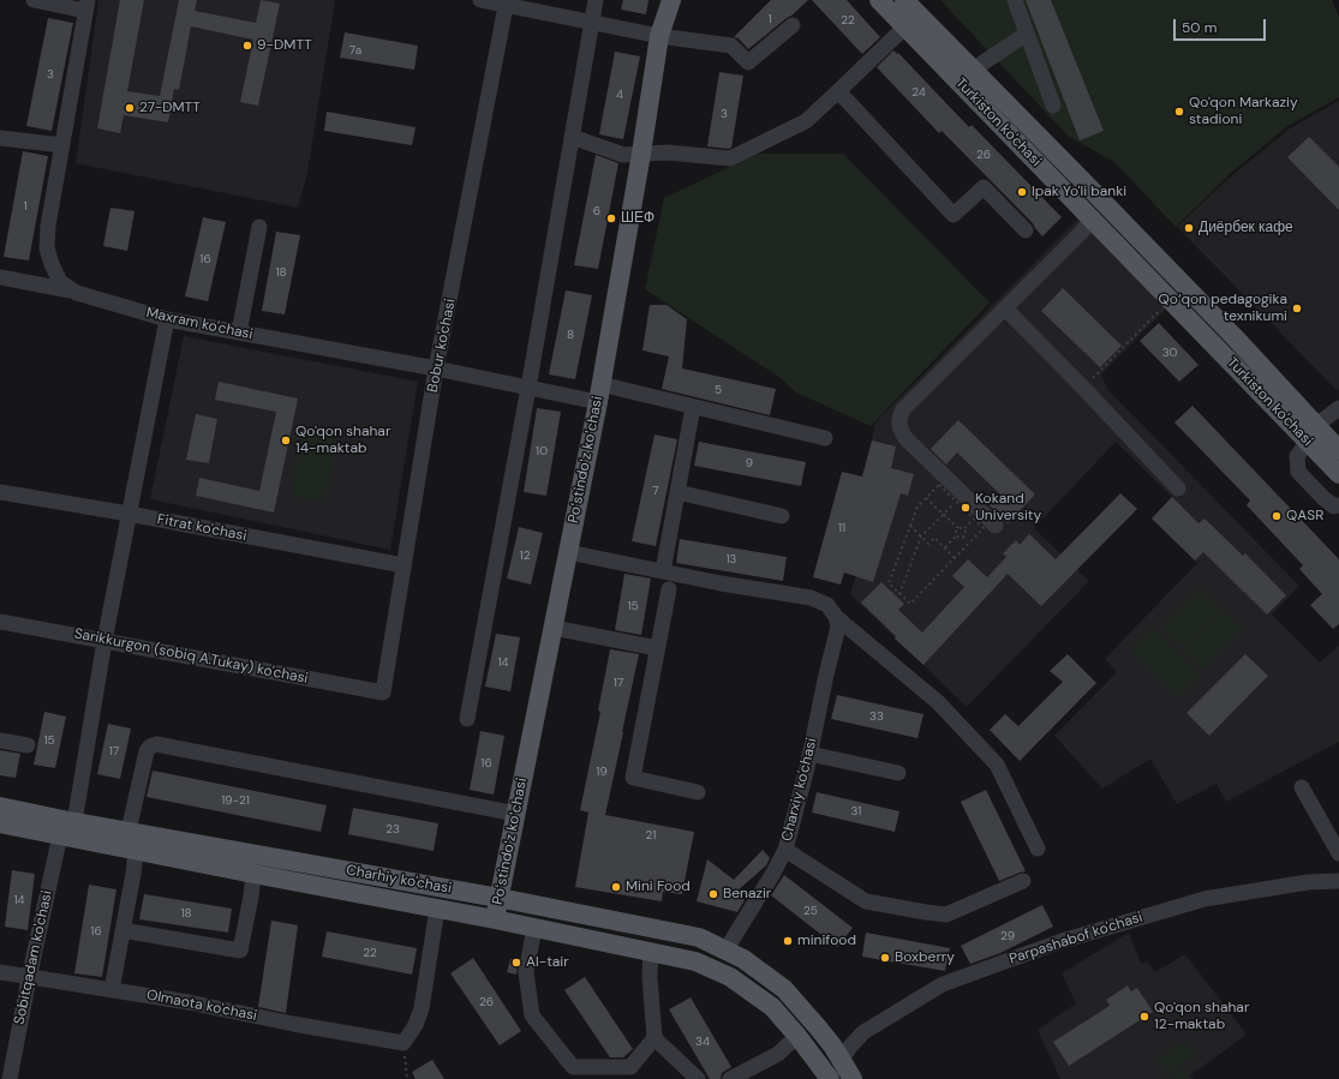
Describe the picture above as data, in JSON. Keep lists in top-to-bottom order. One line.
{"streets":{"main road":["Turkiston ko'chasi","Poʻstindoʻz koʻchasi","Charhiy ko'chasi"],"street":["Maxram ko'chasi","Bobur ko'chasi","Fitrat ko'chasi","Sarikkurgon (sobiq A.Tukay) ko'chasi","Charxiy ko'chasi","Parpashabof ko'chasi","Sobitqadam ko'chasi","Olmaota ko'chasi"]},"crossings":[["Maxram ko'chasi","Bobur ko'chasi"],["Maxram ko'chasi","Poʻstindoʻz koʻchasi"],["Bobur ko'chasi","Fitrat ko'chasi"],["Bobur ko'chasi","Sarikkurgon (sobiq A.Tukay) ko'chasi"],["Poʻstindoʻz koʻchasi","Charhiy ko'chasi"],["Charxiy ko'chasi","Charhiy ko'chasi"],["Charhiy ko'chasi","Parpashabof ko'chasi"],["Charhiy ko'chasi","Sobitqadam ko'chasi"],["Sobitqadam ko'chasi","Olmaota ko'chasi"]],"places":["9-DMTT","27-DMTT","Qo'qon Markaziy stadioni","Ipak Yo'li banki","ШЕФ","Диёрбек кафе","Qo‘qon pedagogika texnikumi","Qo'qon shahar 14-maktab","Kokand University","QASR","Mini Food","Benazir","minifood","Boxberry","Al-tair","Qo'qon shahar 12-maktab"],"house_numbers":["1","22","7a","3","24","4","3","26","1","6","16","18","8","30","5","10","9","7","11","12","13","15","14","17","33","15","17","16","19","19-21","31","23","21","14","25","18","16","29","22","26","34"],"scale_bar":"50 m"}
